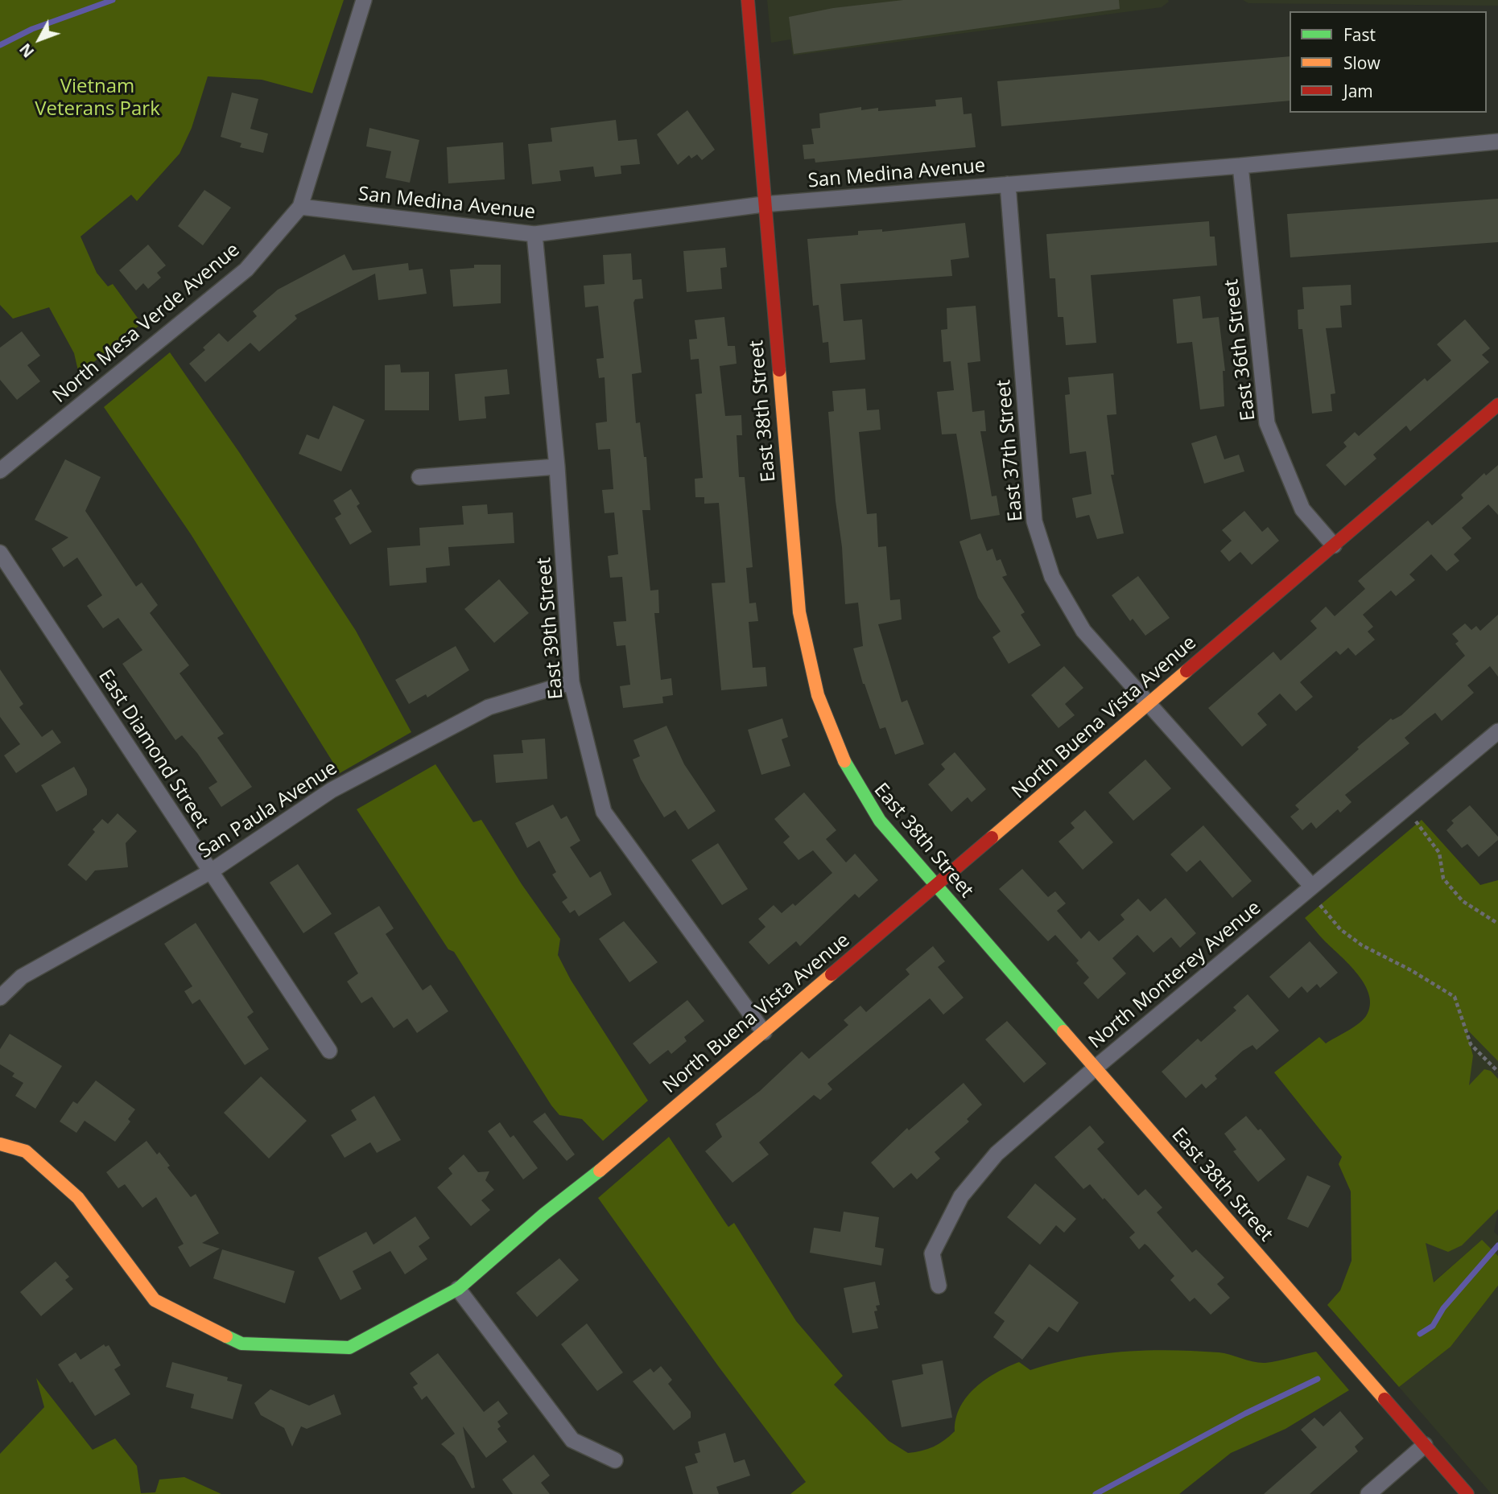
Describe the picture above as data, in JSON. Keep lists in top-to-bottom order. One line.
{"streets":{"street":["San Medina Avenue","North Mesa Verde Avenue","East 36th Street","East 38th Street","East 37th Street","East 39th Street","North Buena Vista Avenue","East Diamond Street","San Paula Avenue","North Monterey Avenue"]},"crossings":[["San Medina Avenue","North Mesa Verde Avenue"],["San Medina Avenue","East 36th Street"],["San Medina Avenue","East 38th Street"],["San Medina Avenue","East 37th Street"],["San Medina Avenue","East 39th Street"],["East 36th Street","North Buena Vista Avenue"],["East 38th Street","North Buena Vista Avenue"],["East 38th Street","North Monterey Avenue"],["East 37th Street","North Buena Vista Avenue"],["East 37th Street","North Monterey Avenue"],["East 39th Street","North Buena Vista Avenue"],["East 39th Street","San Paula Avenue"],["East Diamond Street","San Paula Avenue"]],"parks":["Vietnam Veterans Park"],"legend":["Fast","Slow","Jam"],"north":"bottom left"}
